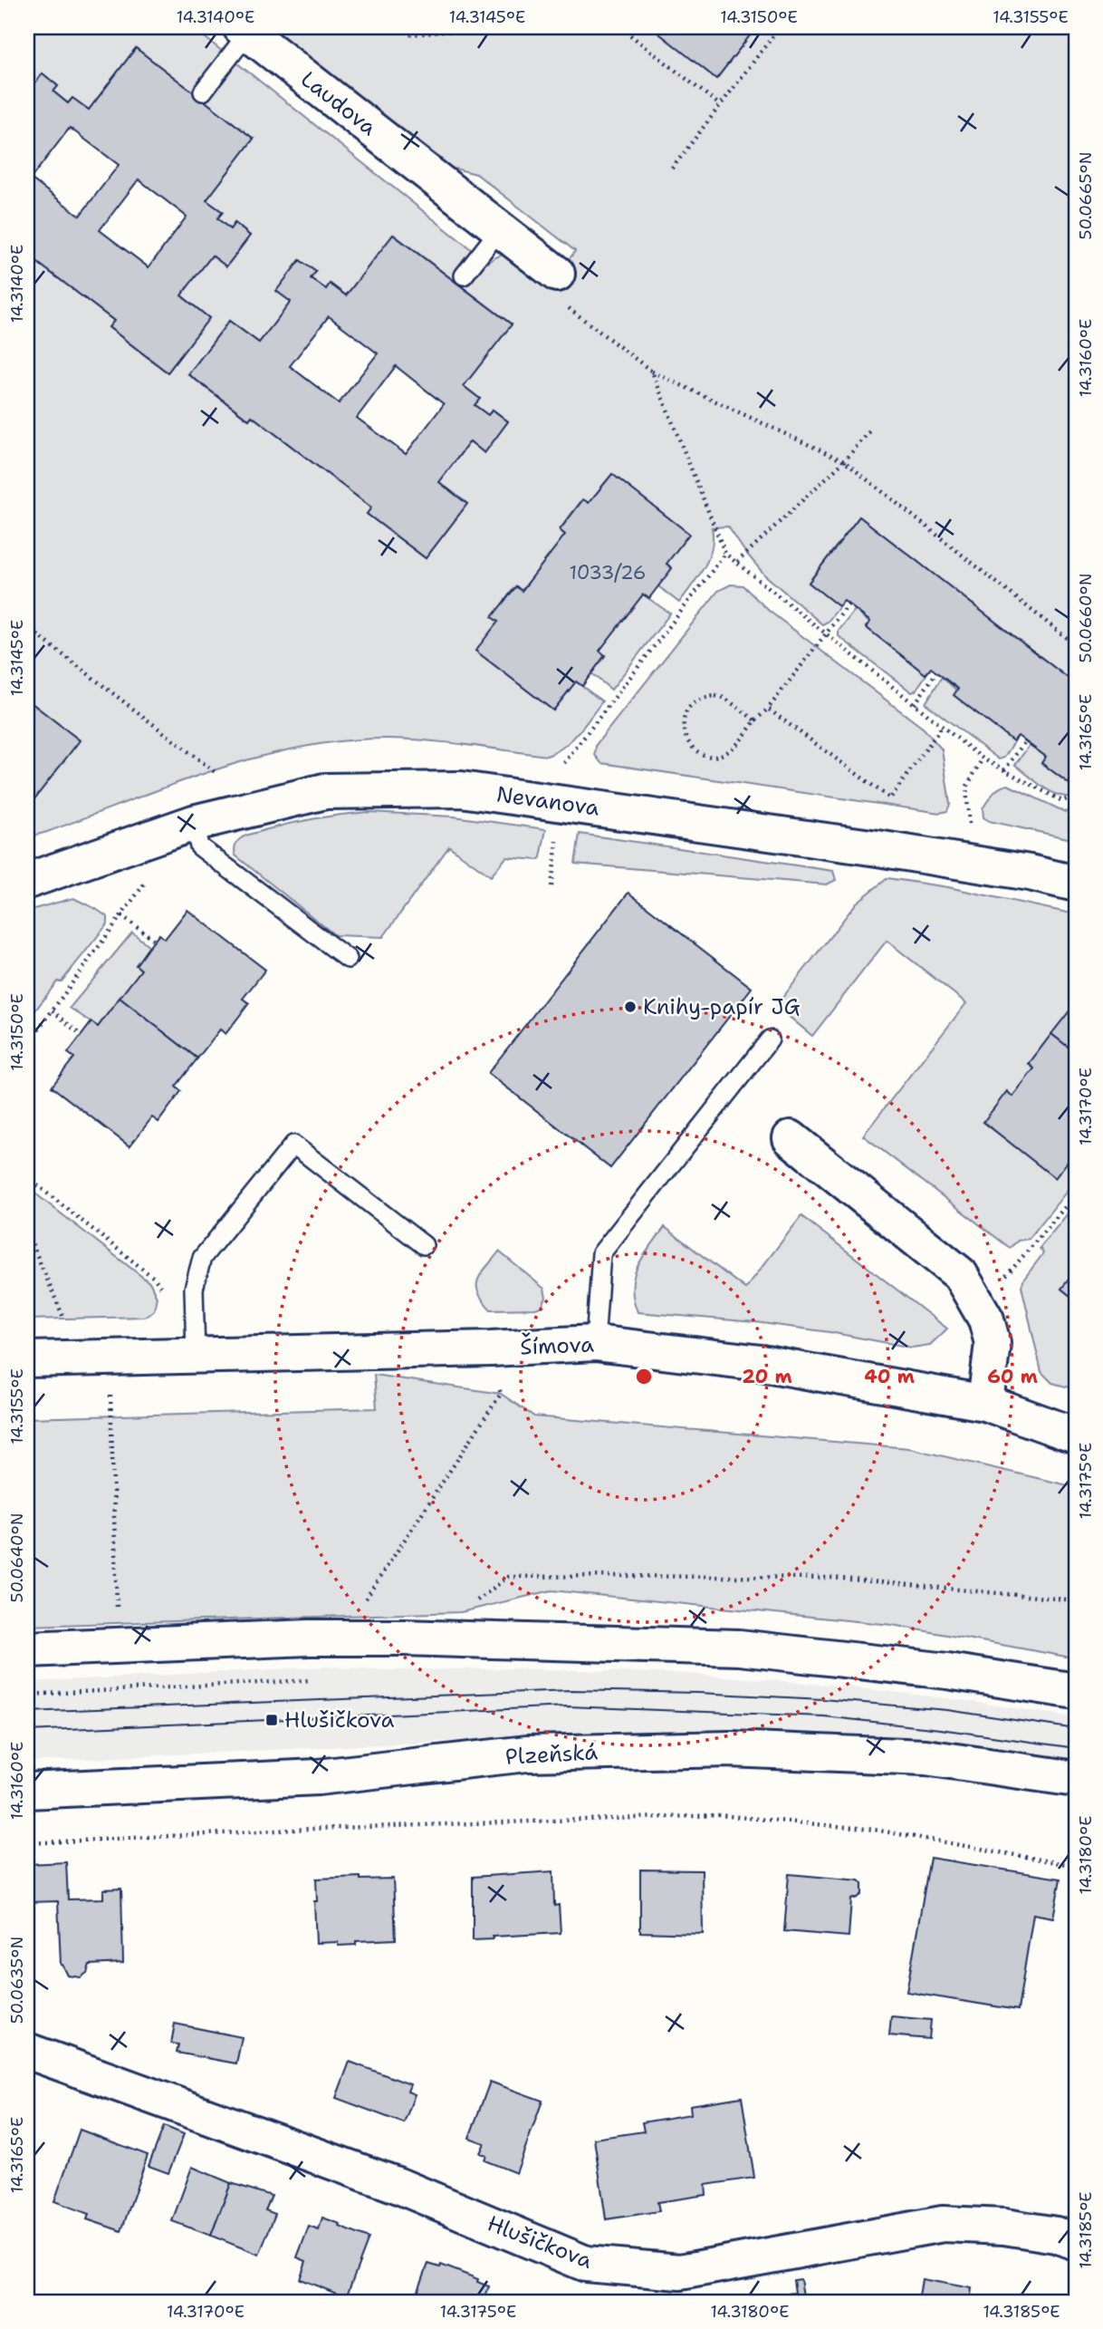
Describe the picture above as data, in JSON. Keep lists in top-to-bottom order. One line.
{"streets":{"street":["Laudova","Nevanova","Šímova","Plzeňská","Hlušičkova"]},"places":{"other":["Knihy-papír JG"],"transit":["Hlušičkova"]},"house_numbers":["1033/26"],"coordinates":["14.3140°E","14.3145°E","14.3150°E","14.3155°E","50.0665°N","14.3160°E","50.0660°N","14.3165°E","14.3170°E","14.3175°E","50.0640°N","14.3180°E","50.0635°N","14.3185°E"],"rings":["20 m","40 m","60 m"]}
